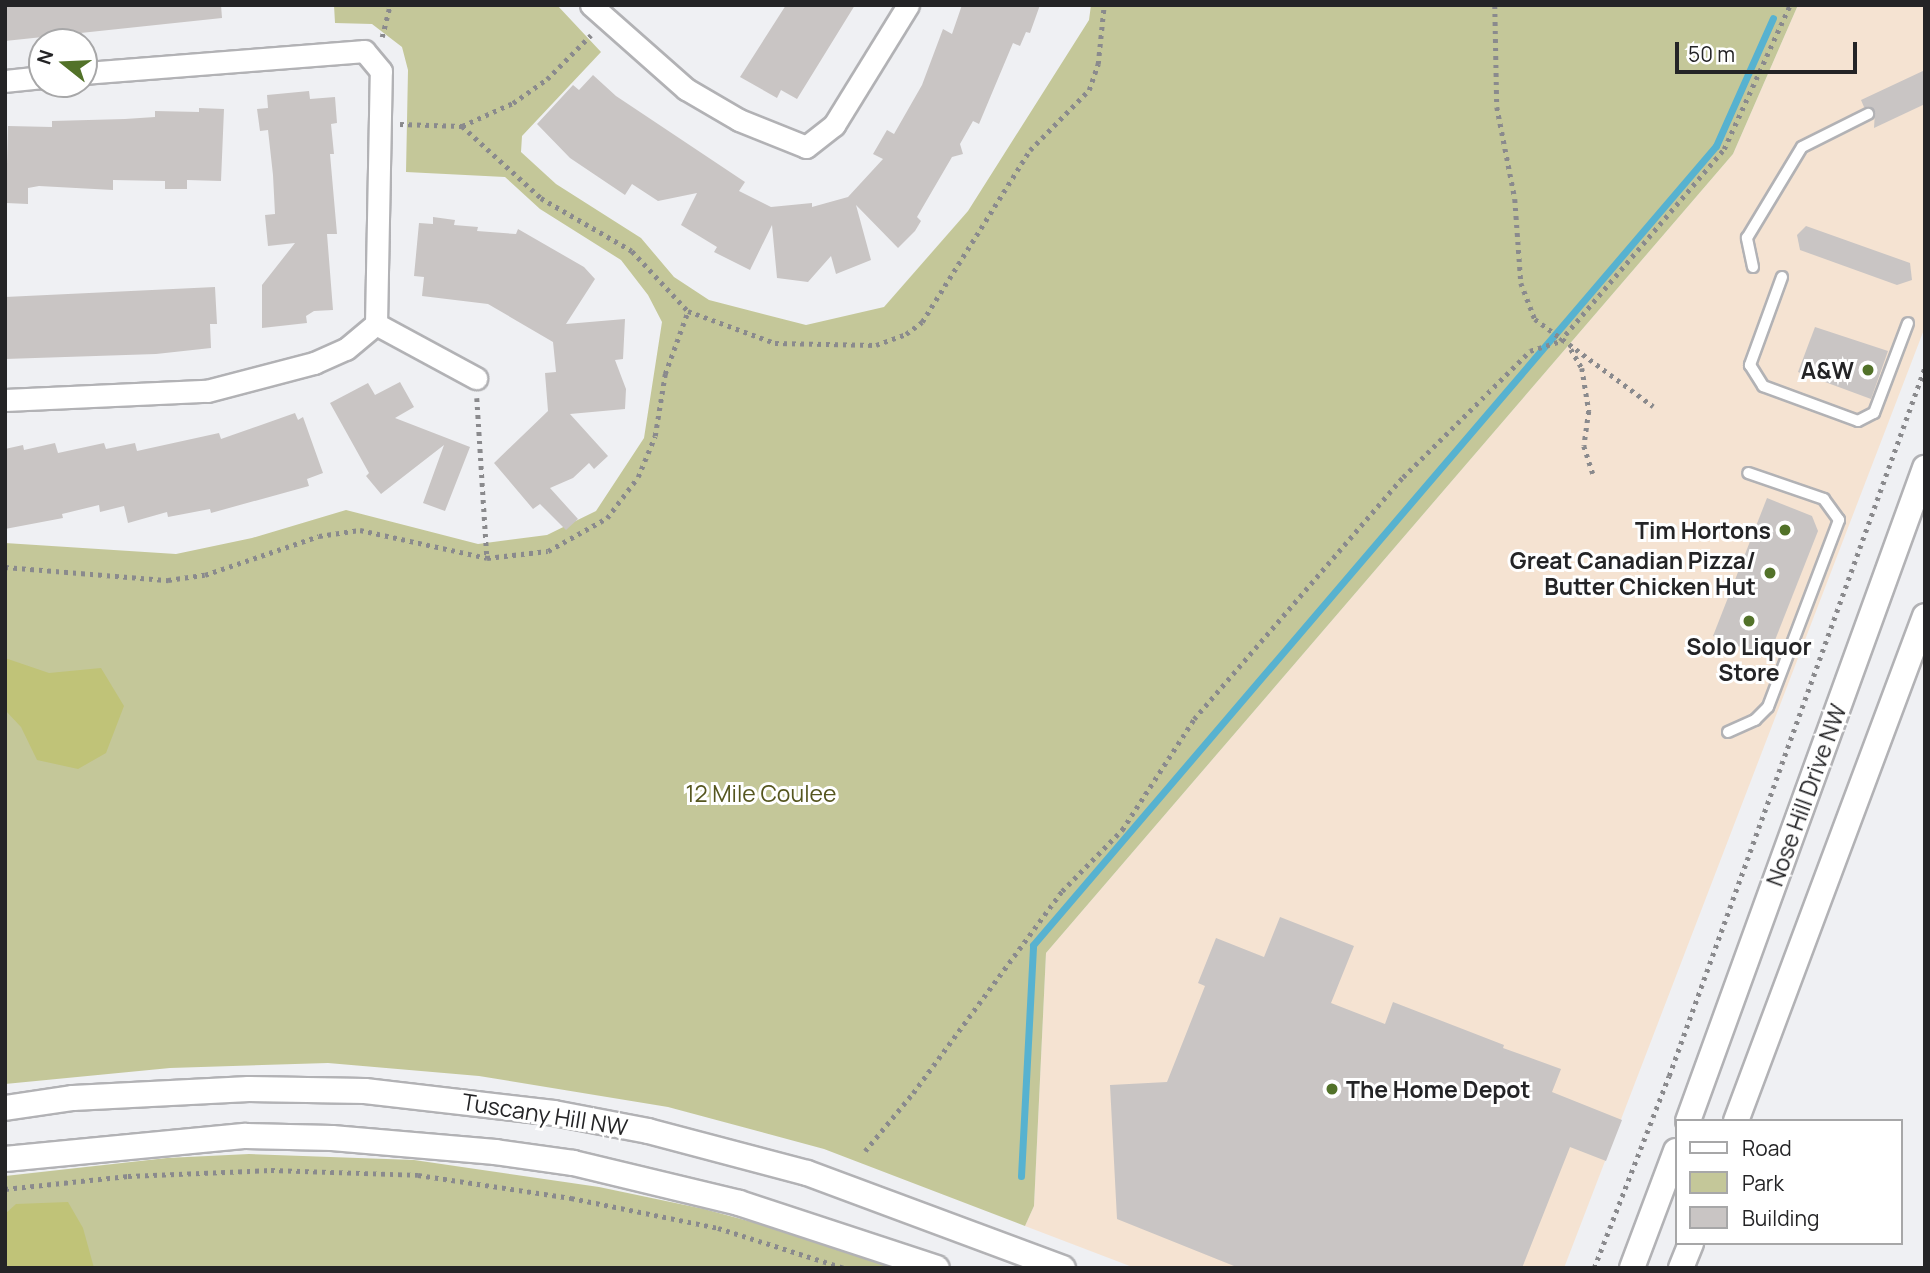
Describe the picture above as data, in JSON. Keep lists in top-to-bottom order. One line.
{"streets":{"street":["Nose Hill Drive NW","Tuscany Hill NW"]},"parks":["12 Mile Coulee"],"places":["A&W","Tim Hortons","Great Canadian Pizza/ Butter Chicken Hut","Solo Liquor Store","The Home Depot"],"legend":["Road","Park","Building"],"scale_bar":"50 m","north":"left"}
